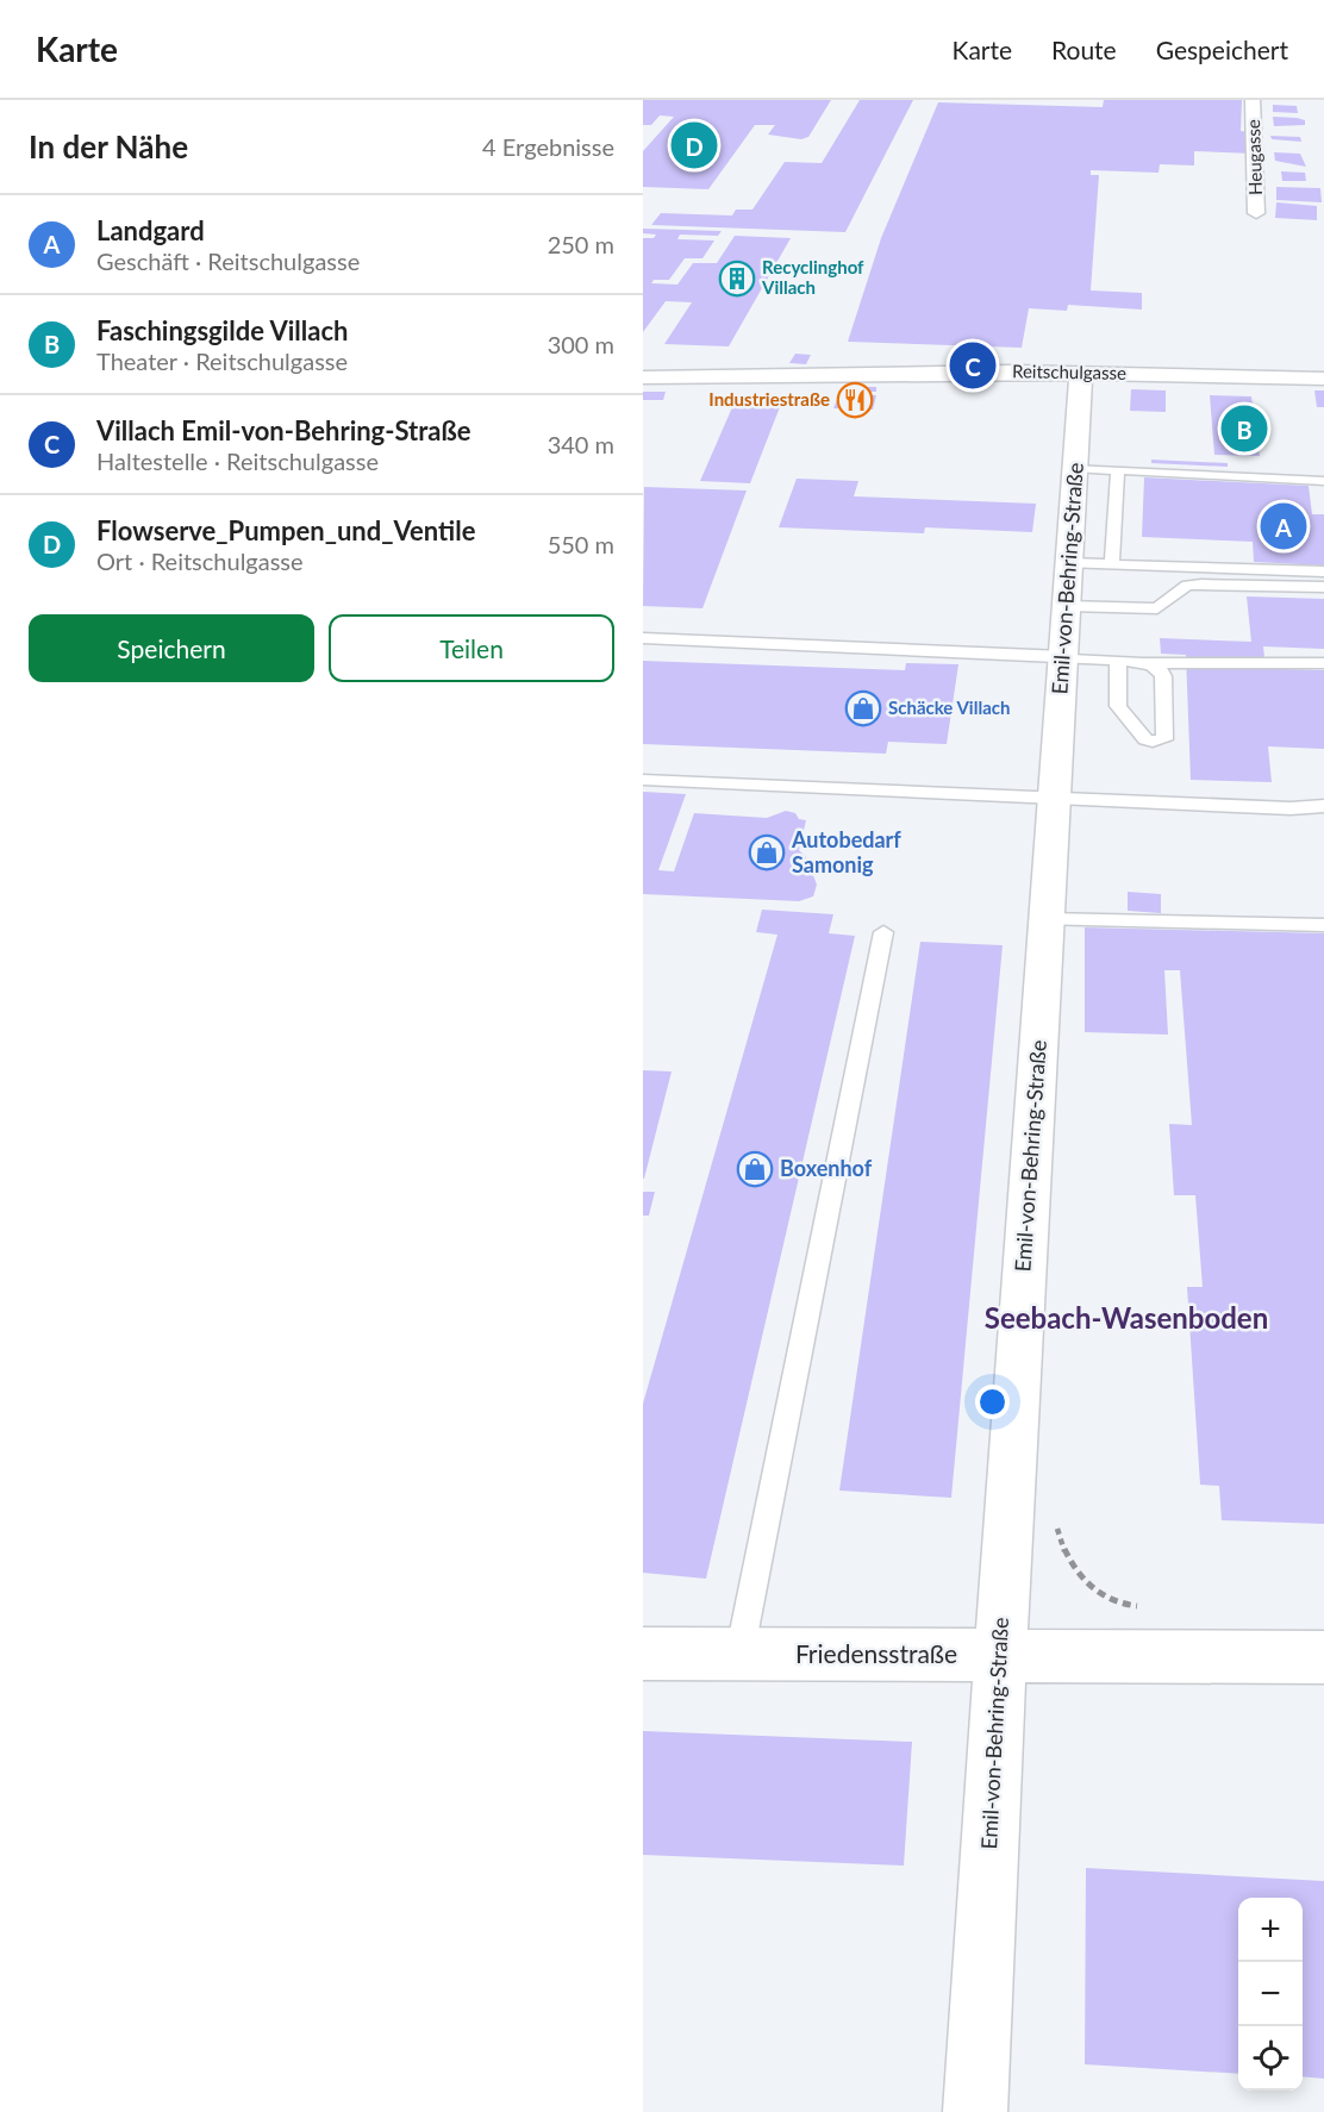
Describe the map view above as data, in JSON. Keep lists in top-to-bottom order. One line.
{"streets":{"street":["Heugasse","Reitschulgasse","Emil-von-Behring-Straße","Friedensstraße"]},"crossings":[["Reitschulgasse","Emil-von-Behring-Straße"],["Emil-von-Behring-Straße","Friedensstraße"]],"districts":["Seebach-Wasenboden"],"places":{"building":["Recyclinghof Villach"],"restaurant":["Industriestraße"],"shop":["Schäcke Villach","Autobedarf Samonig","Boxenhof"]},"page":{"header":"Karte","nav":["Karte","Route","Gespeichert"],"heading":["In der Nähe","4 Ergebnisse"],"pins":["D","C","B","A"],"list":[{"mark":"A","name":"Landgard","note":"Geschäft · Reitschulgasse","value":"250 m"},{"mark":"B","name":"Faschingsgilde Villach","note":"Theater · Reitschulgasse","value":"300 m"},{"mark":"C","name":"Villach Emil-von-Behring-Straße","note":"Haltestelle · Reitschulgasse","value":"340 m"},{"mark":"D","name":"Flowserve_Pumpen_und_Ventile","note":"Ort · Reitschulgasse","value":"550 m"}],"buttons":["Speichern","Teilen"],"map_buttons":["+","−"]}}
